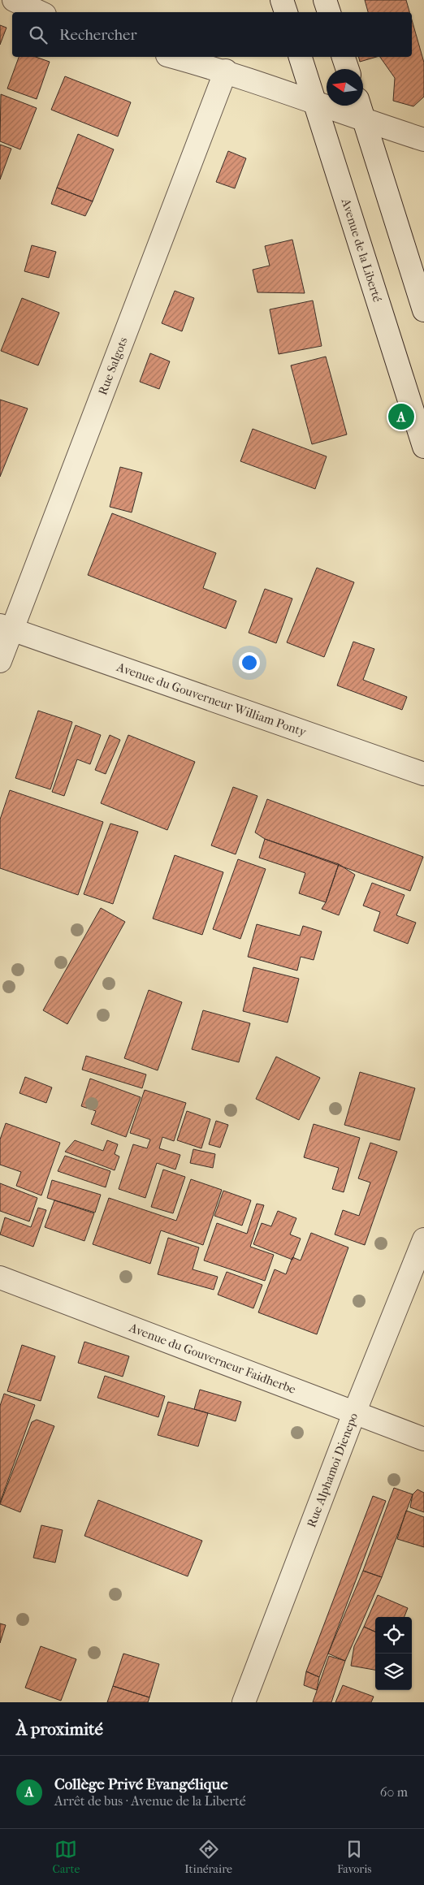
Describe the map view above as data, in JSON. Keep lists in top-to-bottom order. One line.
{"streets":{"street":["Avenue de la Liberté","Rue Salgots","Avenue du Gouverneur William Ponty","Avenue du Gouverneur Faidherbe","Rue Alphamoi Dienepo"]},"crossings":[["Rue Salgots","Avenue du Gouverneur William Ponty"],["Avenue du Gouverneur Faidherbe","Rue Alphamoi Dienepo"]],"north":"left","page":{"search":"Rechercher","pins":"A","heading":"À proximité","list":[{"mark":"A","name":"Collège Privé Evangélique","note":"Arrêt de bus · Avenue de la Liberté","value":"60 m"}],"nav":["Carte","Itinéraire","Favoris"]}}
